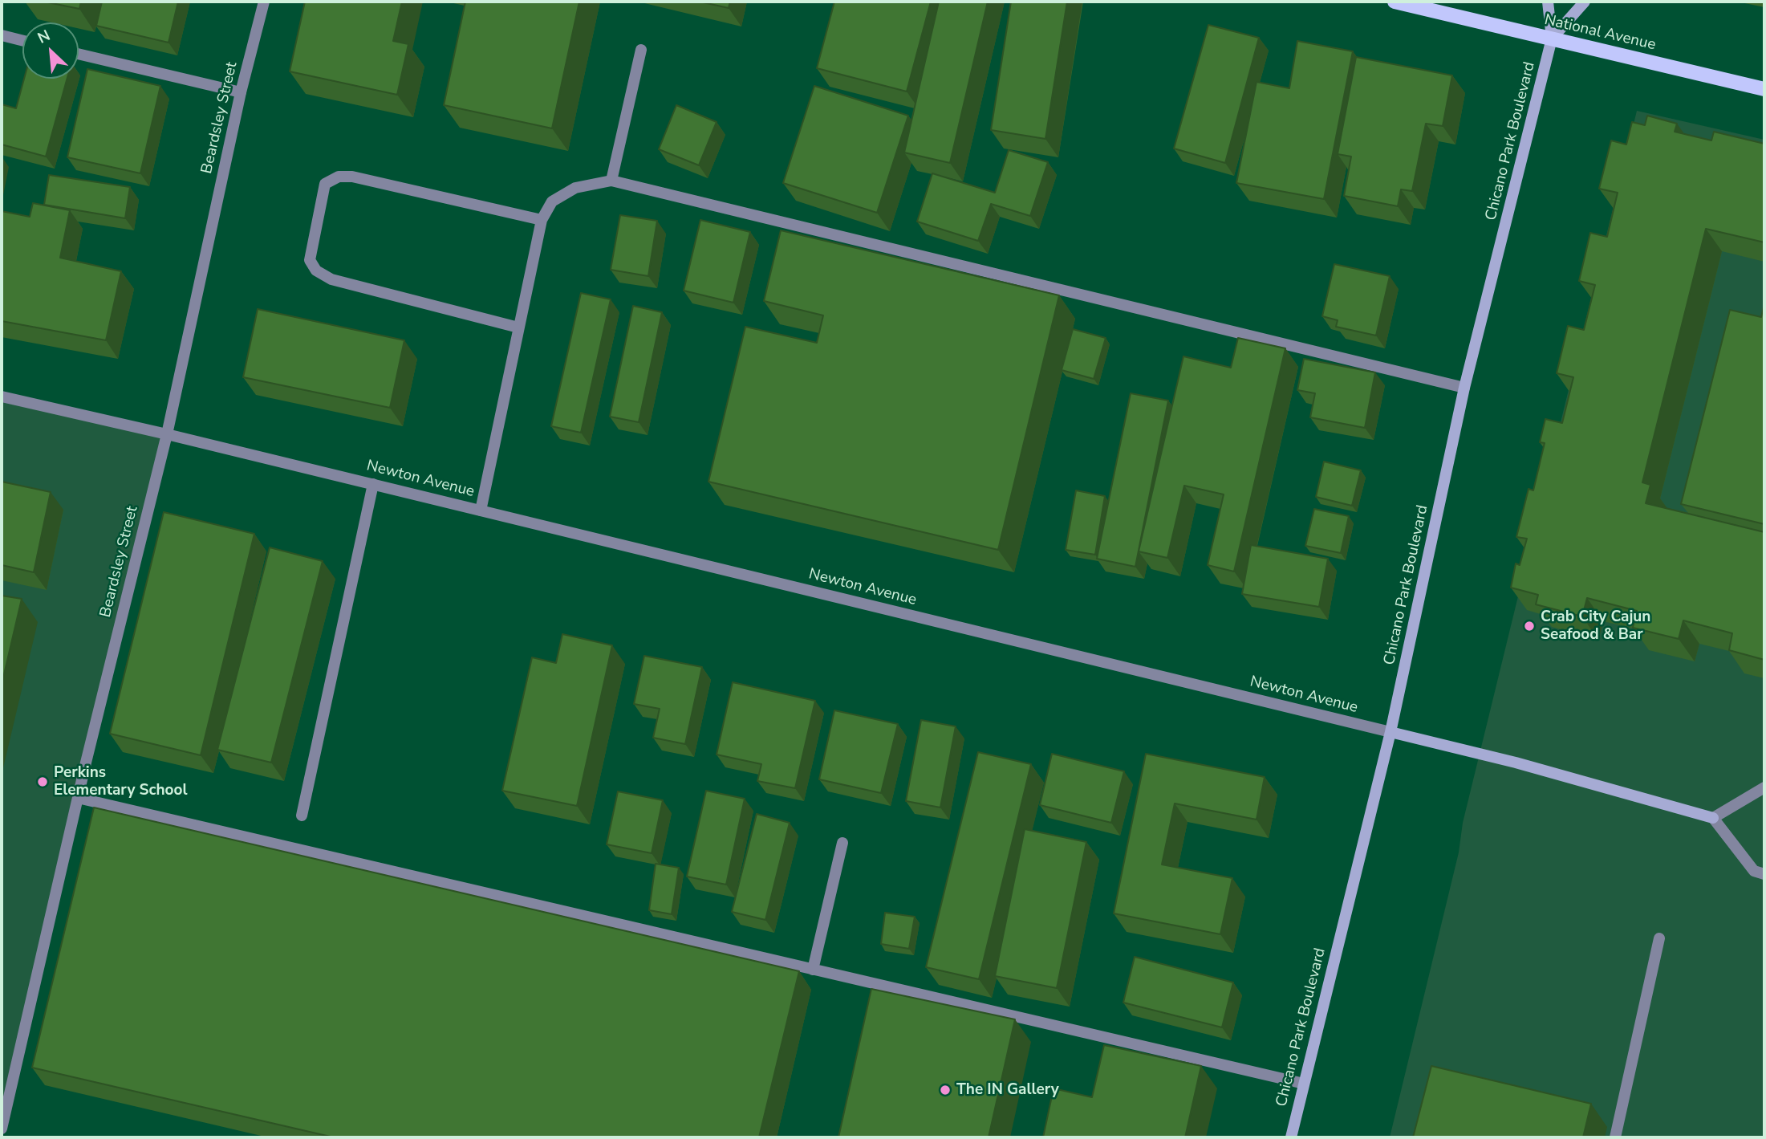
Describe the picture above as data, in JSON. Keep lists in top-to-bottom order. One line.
{"streets":{"main road":["National Avenue","Chicano Park Boulevard","Newton Avenue"],"street":["Beardsley Street"]},"crossings":[["National Avenue","Chicano Park Boulevard"],["Beardsley Street","Newton Avenue"],["Chicano Park Boulevard","Newton Avenue"]],"places":["Crab City Cajun Seafood & Bar","Perkins Elementary School","The IN Gallery"],"north":"top left"}
